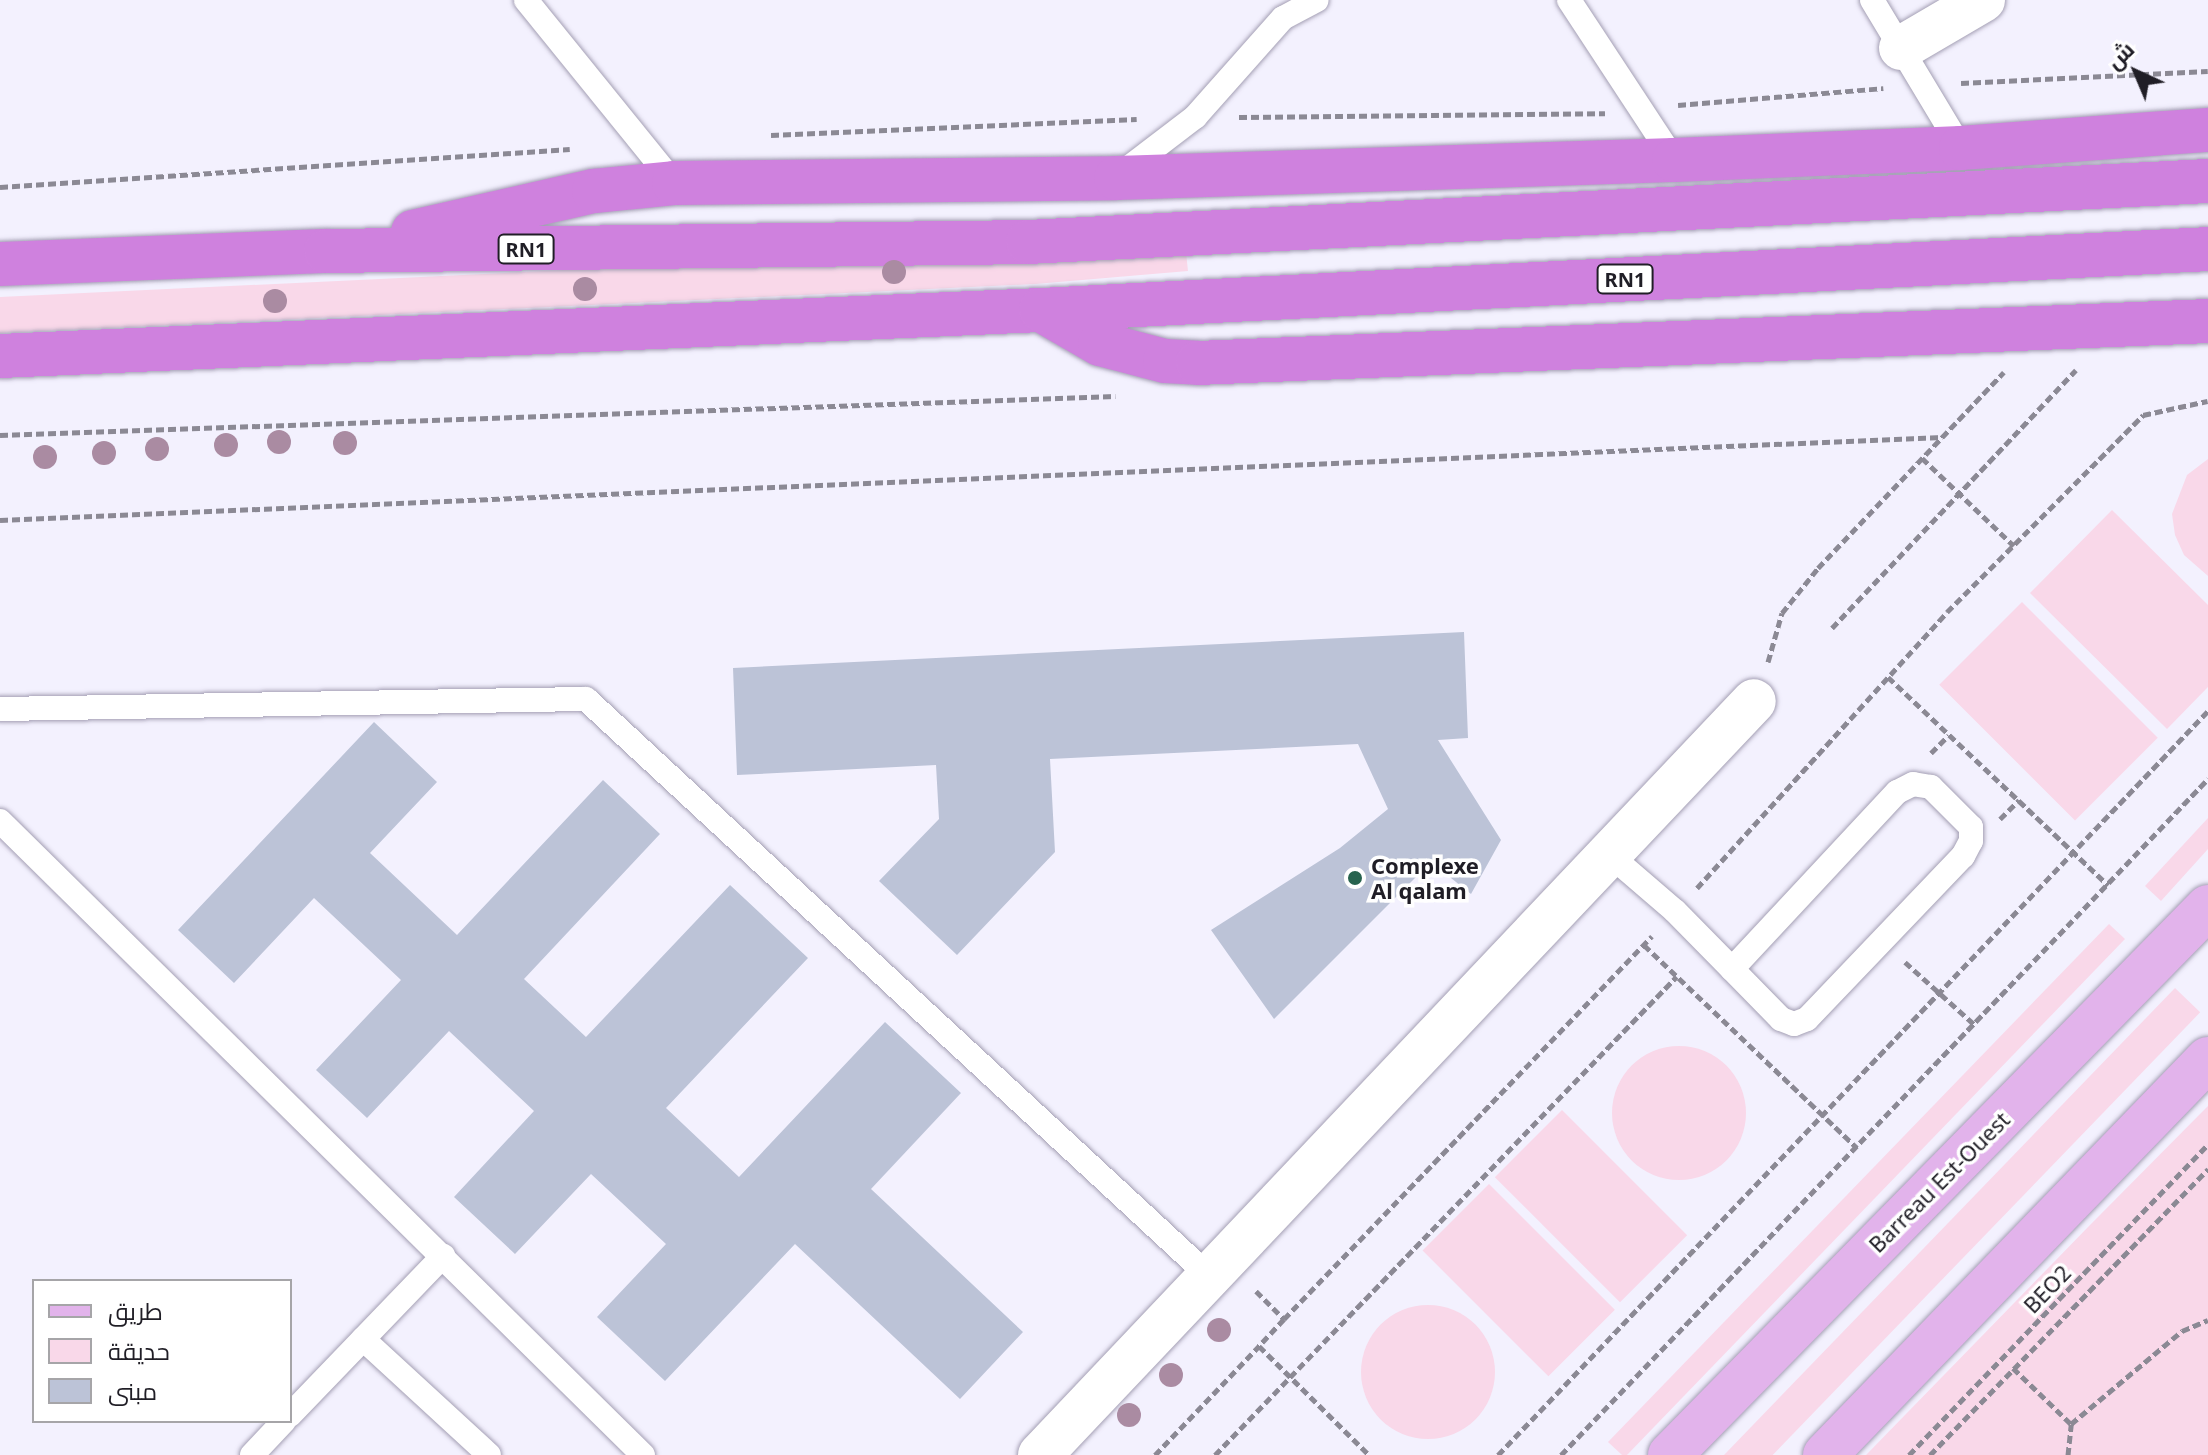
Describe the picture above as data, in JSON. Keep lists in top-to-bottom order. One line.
{"streets":{"highway":["RN1"],"main road":["Barreau Est-Ouest"],"path":["BEO2"]},"places":["Complexe Al qalam"],"legend":["طريق","حديقة","مبنى"],"north":"top left"}
